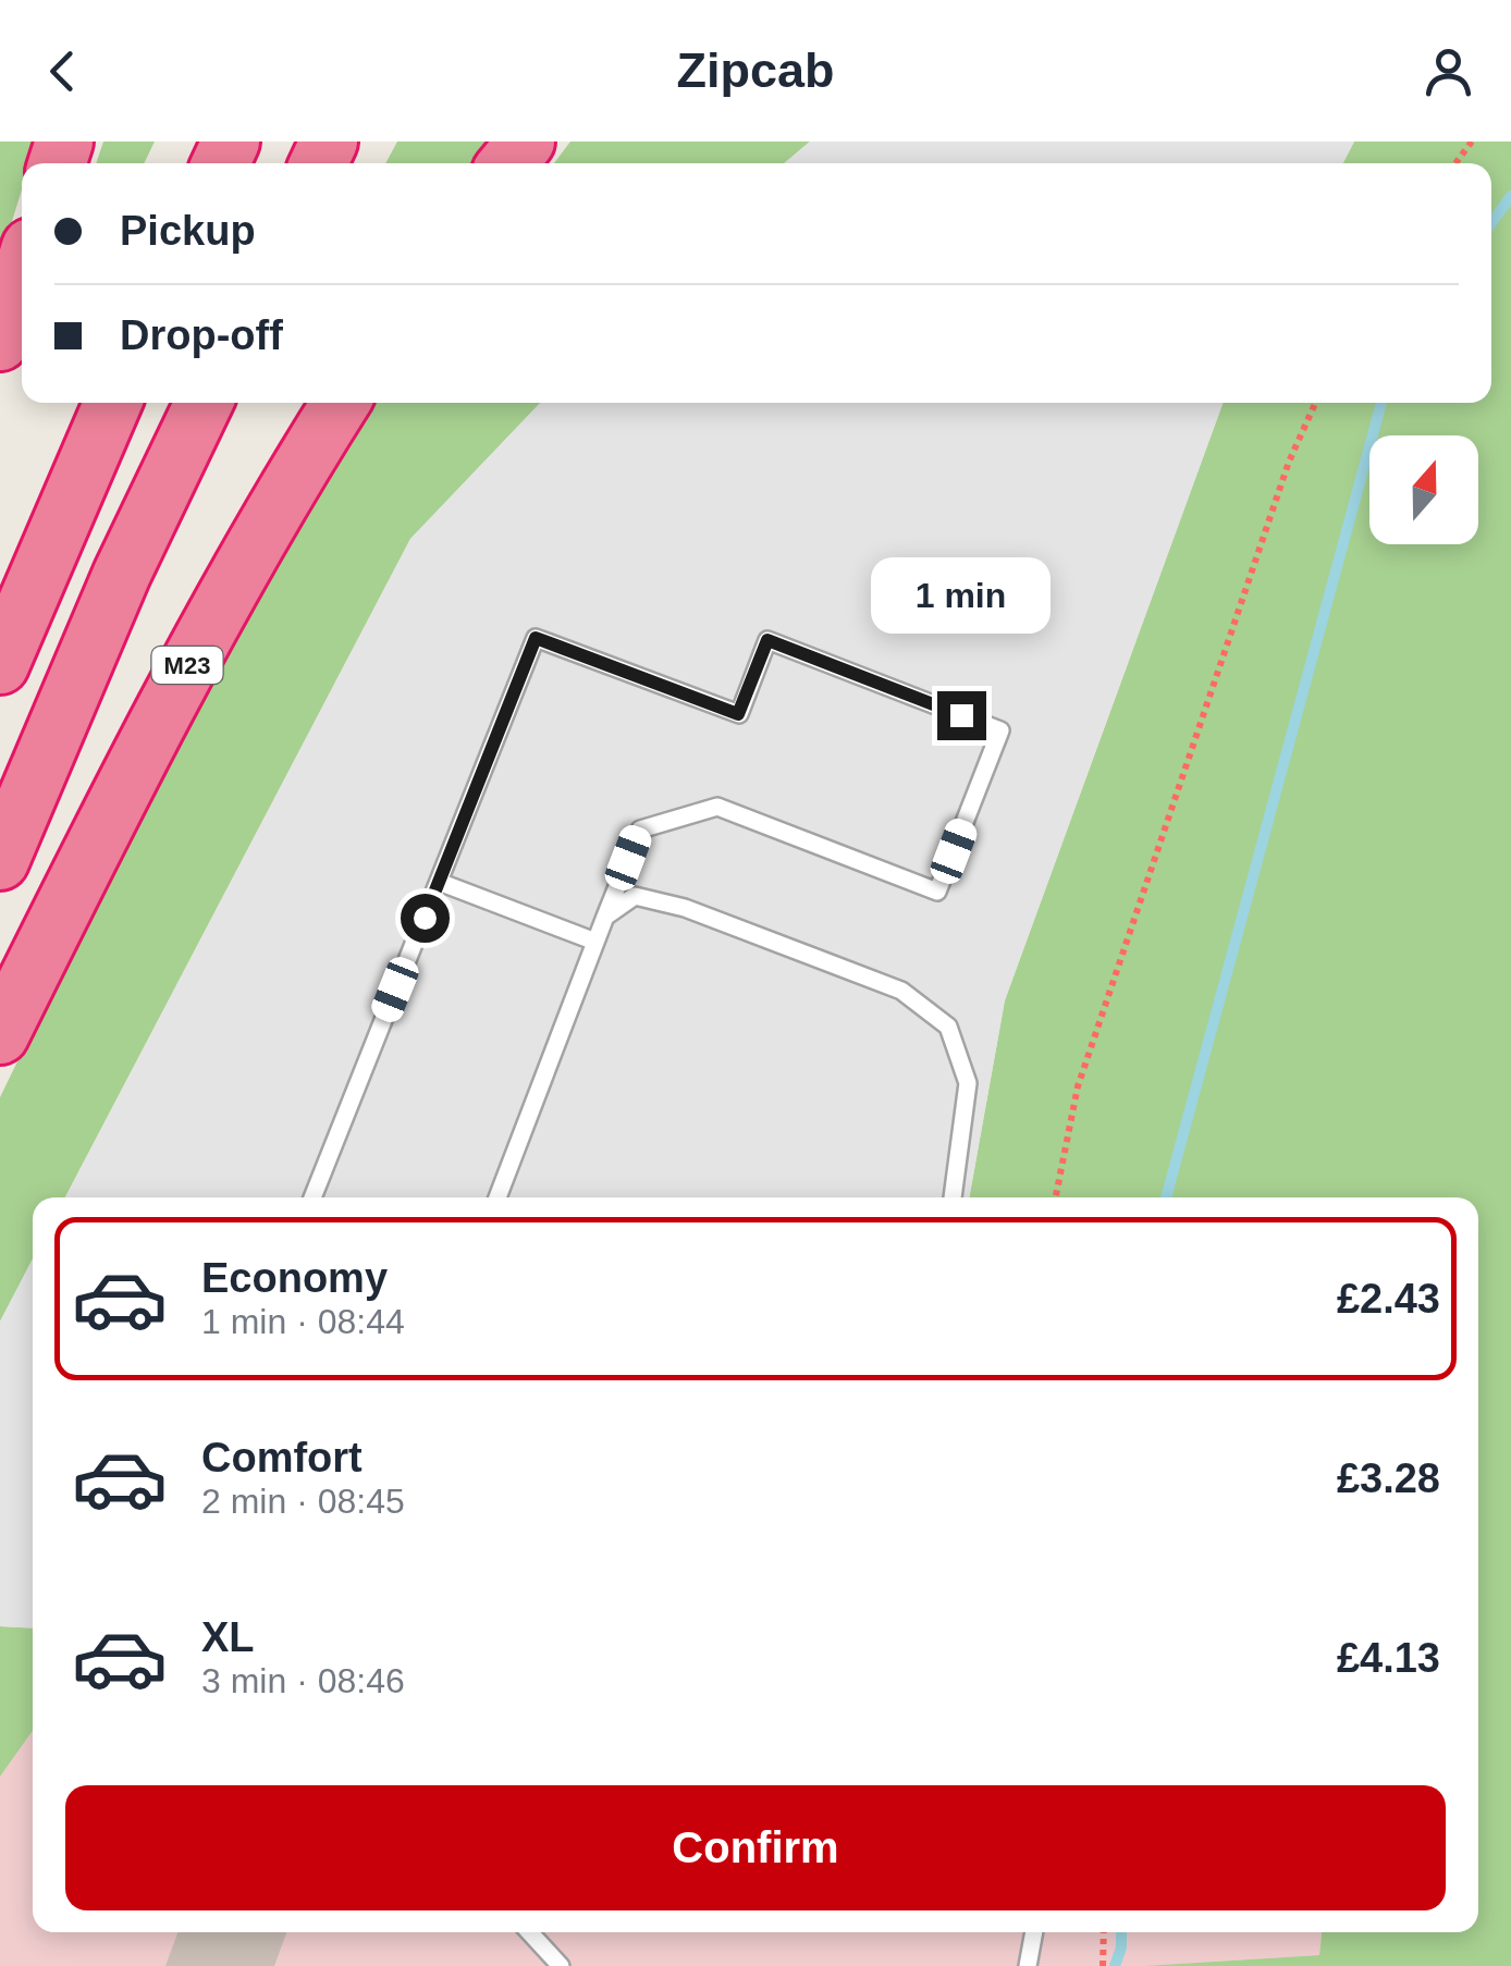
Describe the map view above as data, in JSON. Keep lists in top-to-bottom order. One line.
{"streets":{"highway":["M23"]},"north":"top","page":{"header":"Zipcab","banner":["Pickup","Drop-off"],"bubble":"1 min","list":[{"name":"Economy","note":"1 min · 08:44","value":"£2.43"},{"name":"Comfort","note":"2 min · 08:45","value":"£3.28"},{"name":"XL","note":"3 min · 08:46","value":"£4.13"}],"buttons":"Confirm"}}
